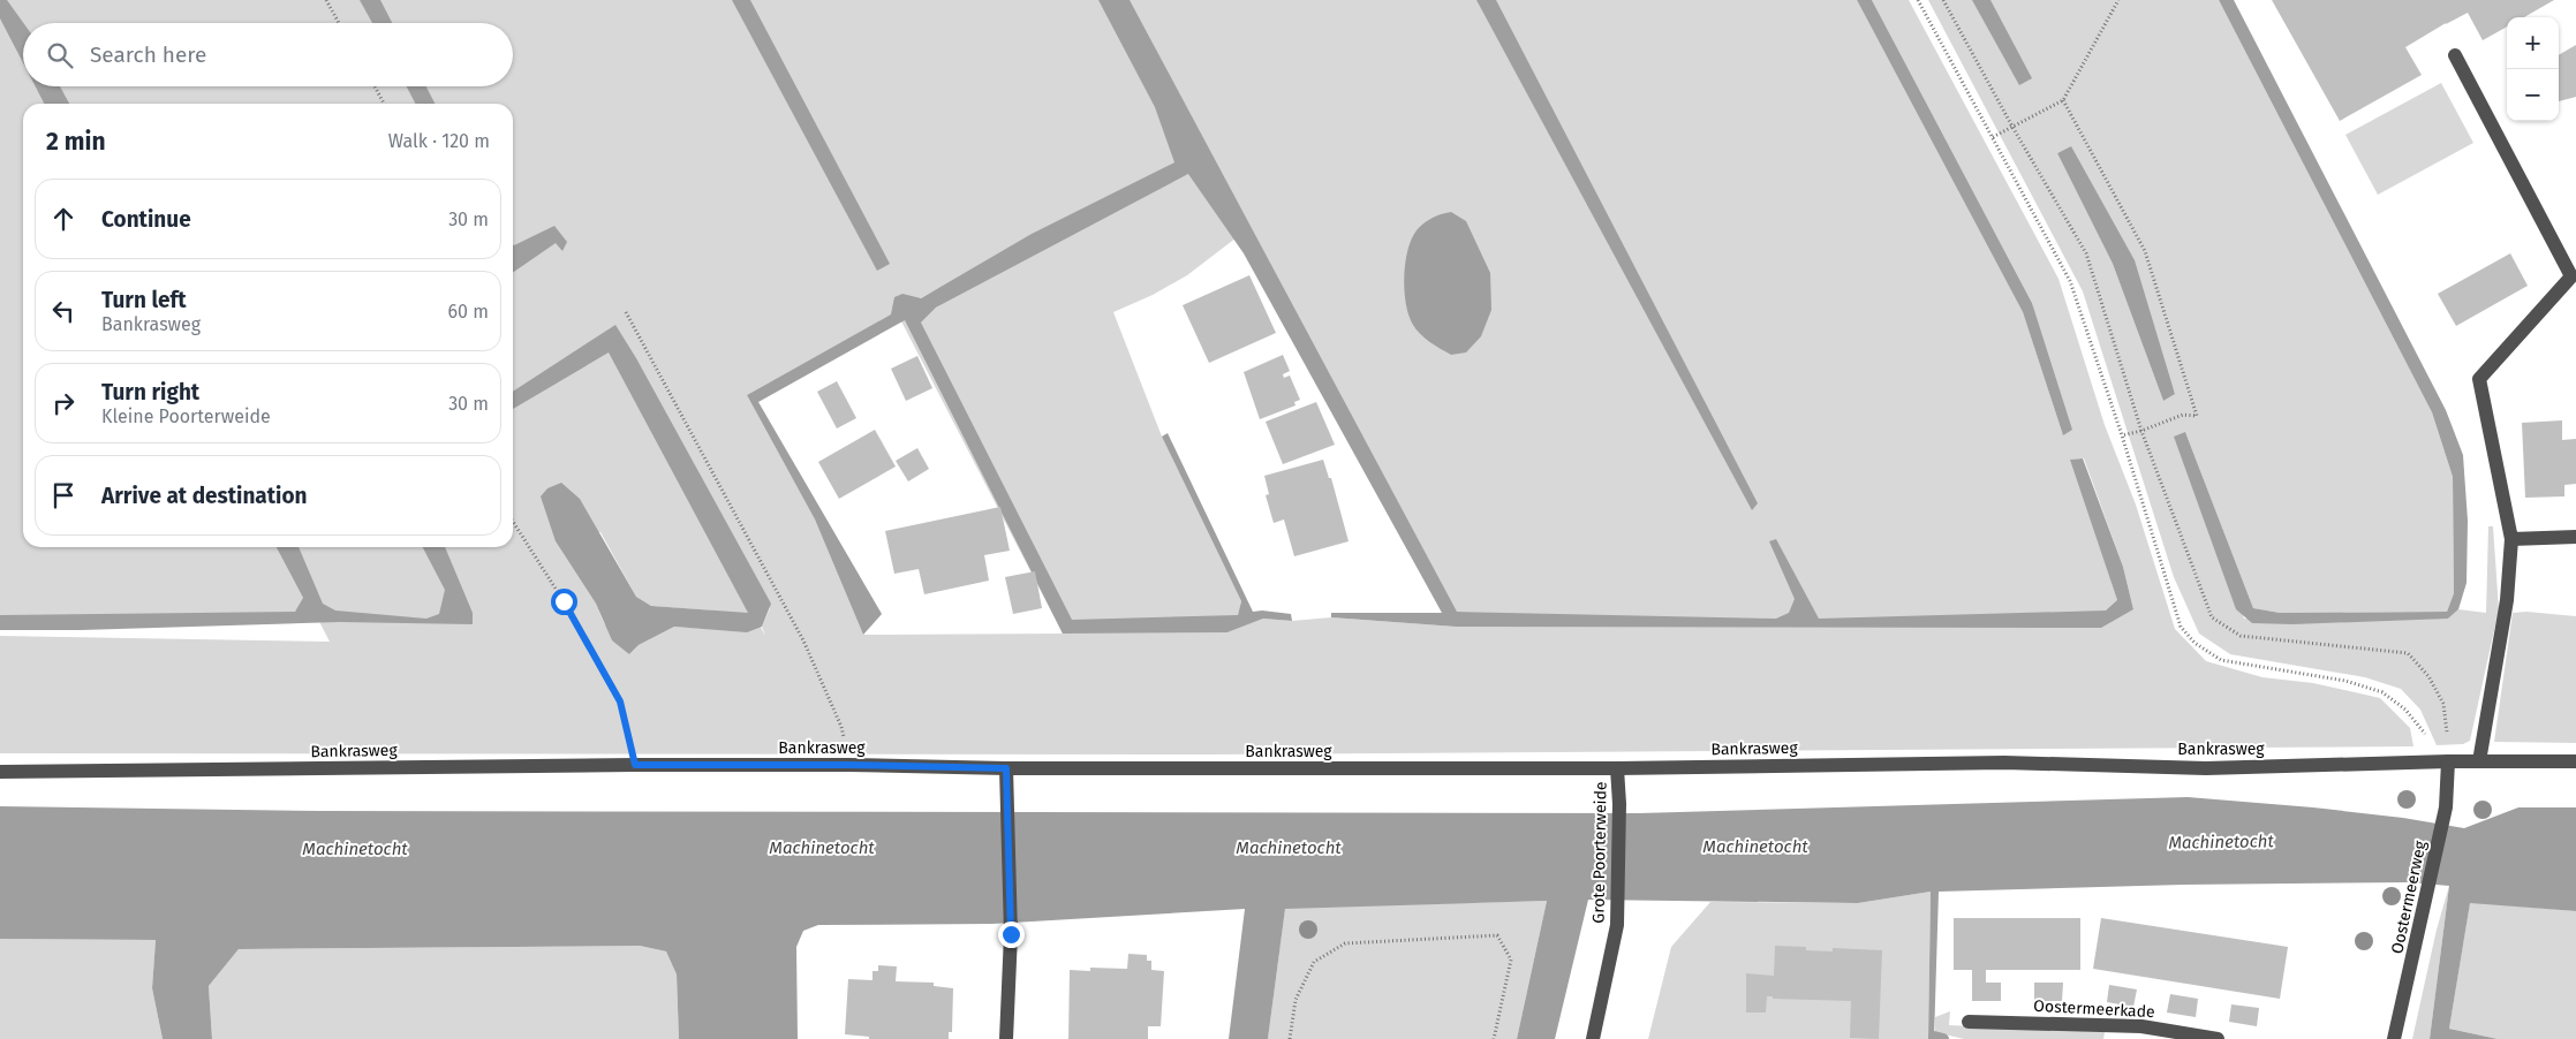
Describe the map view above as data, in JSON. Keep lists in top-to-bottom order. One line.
{"streets":{"street":["Bankrasweg","Grote Poorterweide","Oostermeerweg","Oostermeerkade"]},"crossings":[["Bankrasweg","Grote Poorterweide"],["Bankrasweg","Oostermeerweg"]],"water":["Machinetocht"],"page":{"map_buttons":["+","−"],"search":"Search here","heading":["2 min","Walk · 120 m"],"list":[["Continue","30 m"],["Turn left","Bankrasweg","60 m"],["Turn right","Kleine Poorterweide","30 m"],"Arrive at destination"]}}
